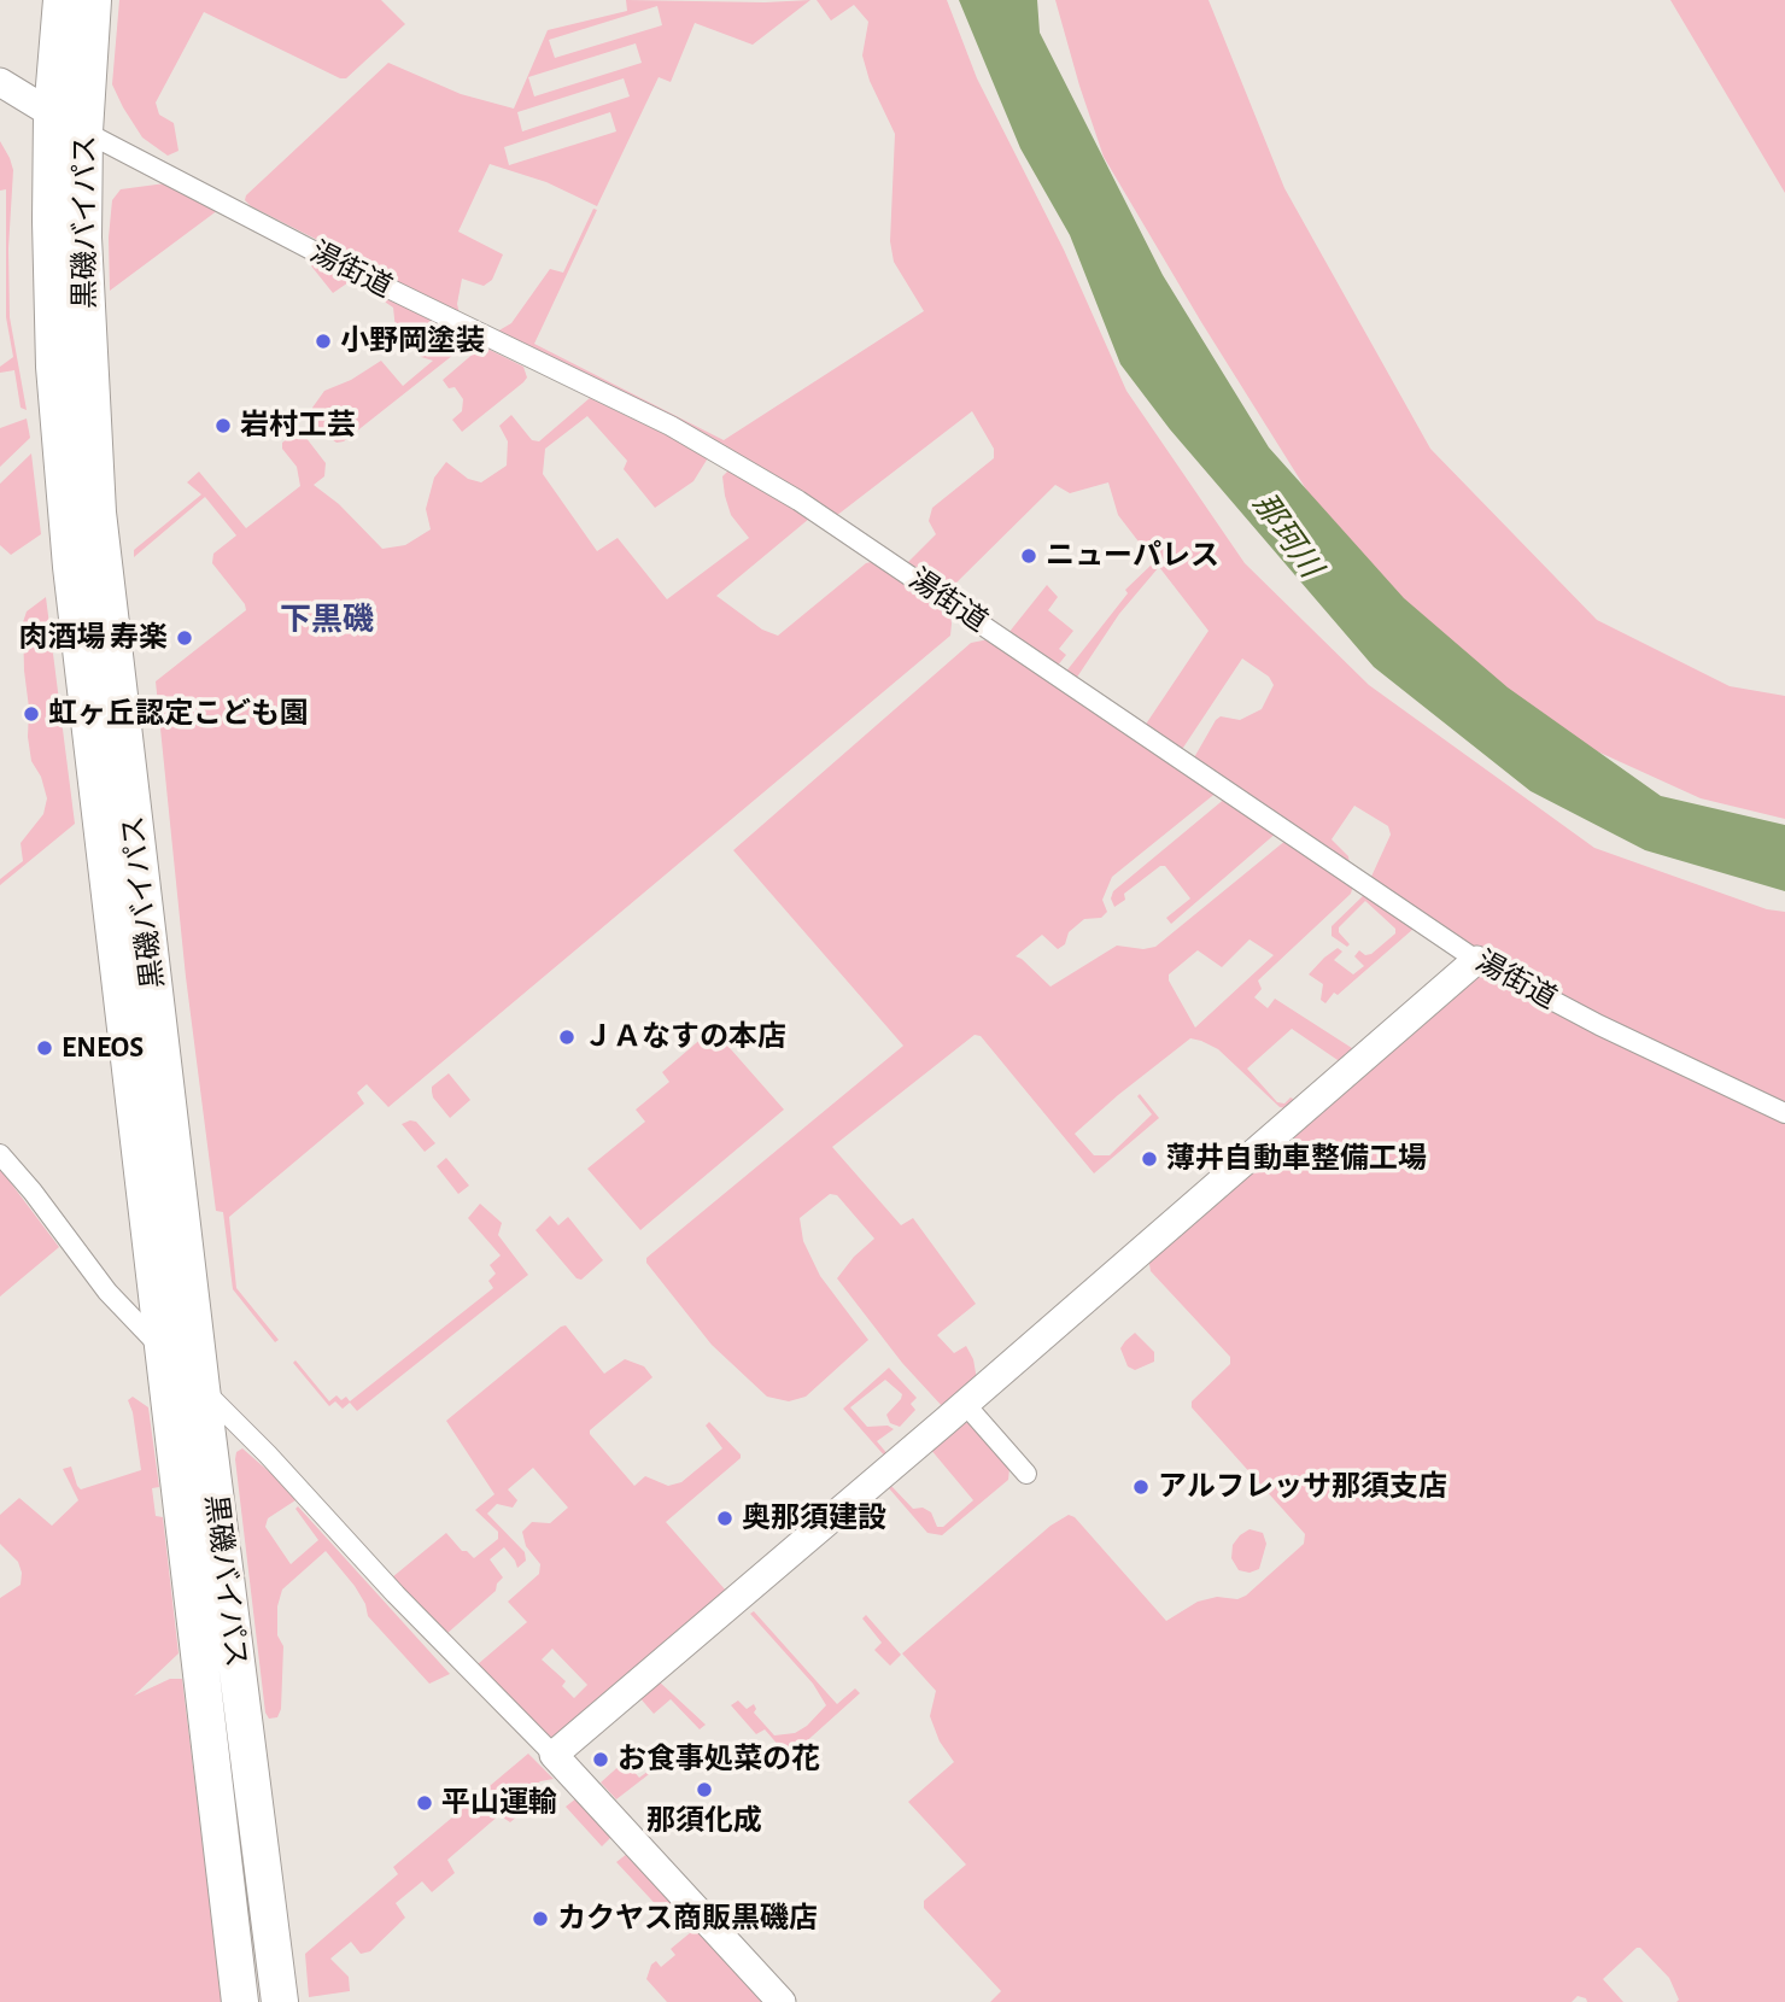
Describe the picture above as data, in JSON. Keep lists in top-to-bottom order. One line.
{"streets":{"highway":["黒磯バイパス"],"street":["湯街道"]},"crossings":[["黒磯バイパス","湯街道"]],"districts":["下黒磯"],"water":["那珂川"],"places":["小野岡塗装","岩村工芸","ニューパレス","肉酒場 寿楽","虹ヶ丘認定こども園","ＪＡなすの本店","ENEOS","薄井自動車整備工場","アルフレッサ那須支店","奥那須建設","お食事処菜の花","那須化成","平山運輸","カクヤス商販黒磯店"]}
